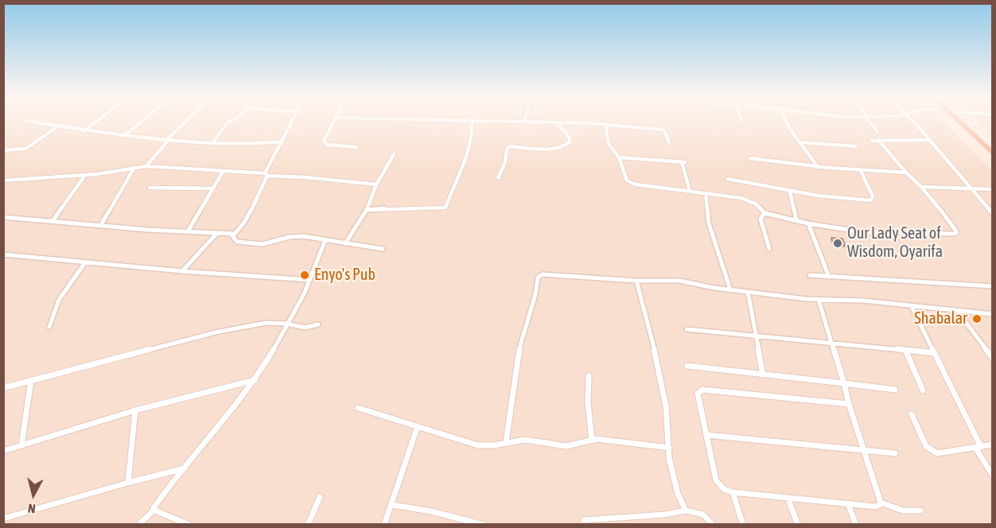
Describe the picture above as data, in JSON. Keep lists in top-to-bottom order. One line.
{"places":["Our Lady Seat of Wisdom, Oyarifa","Enyo's Pub","Shabalar"],"north":"bottom"}
